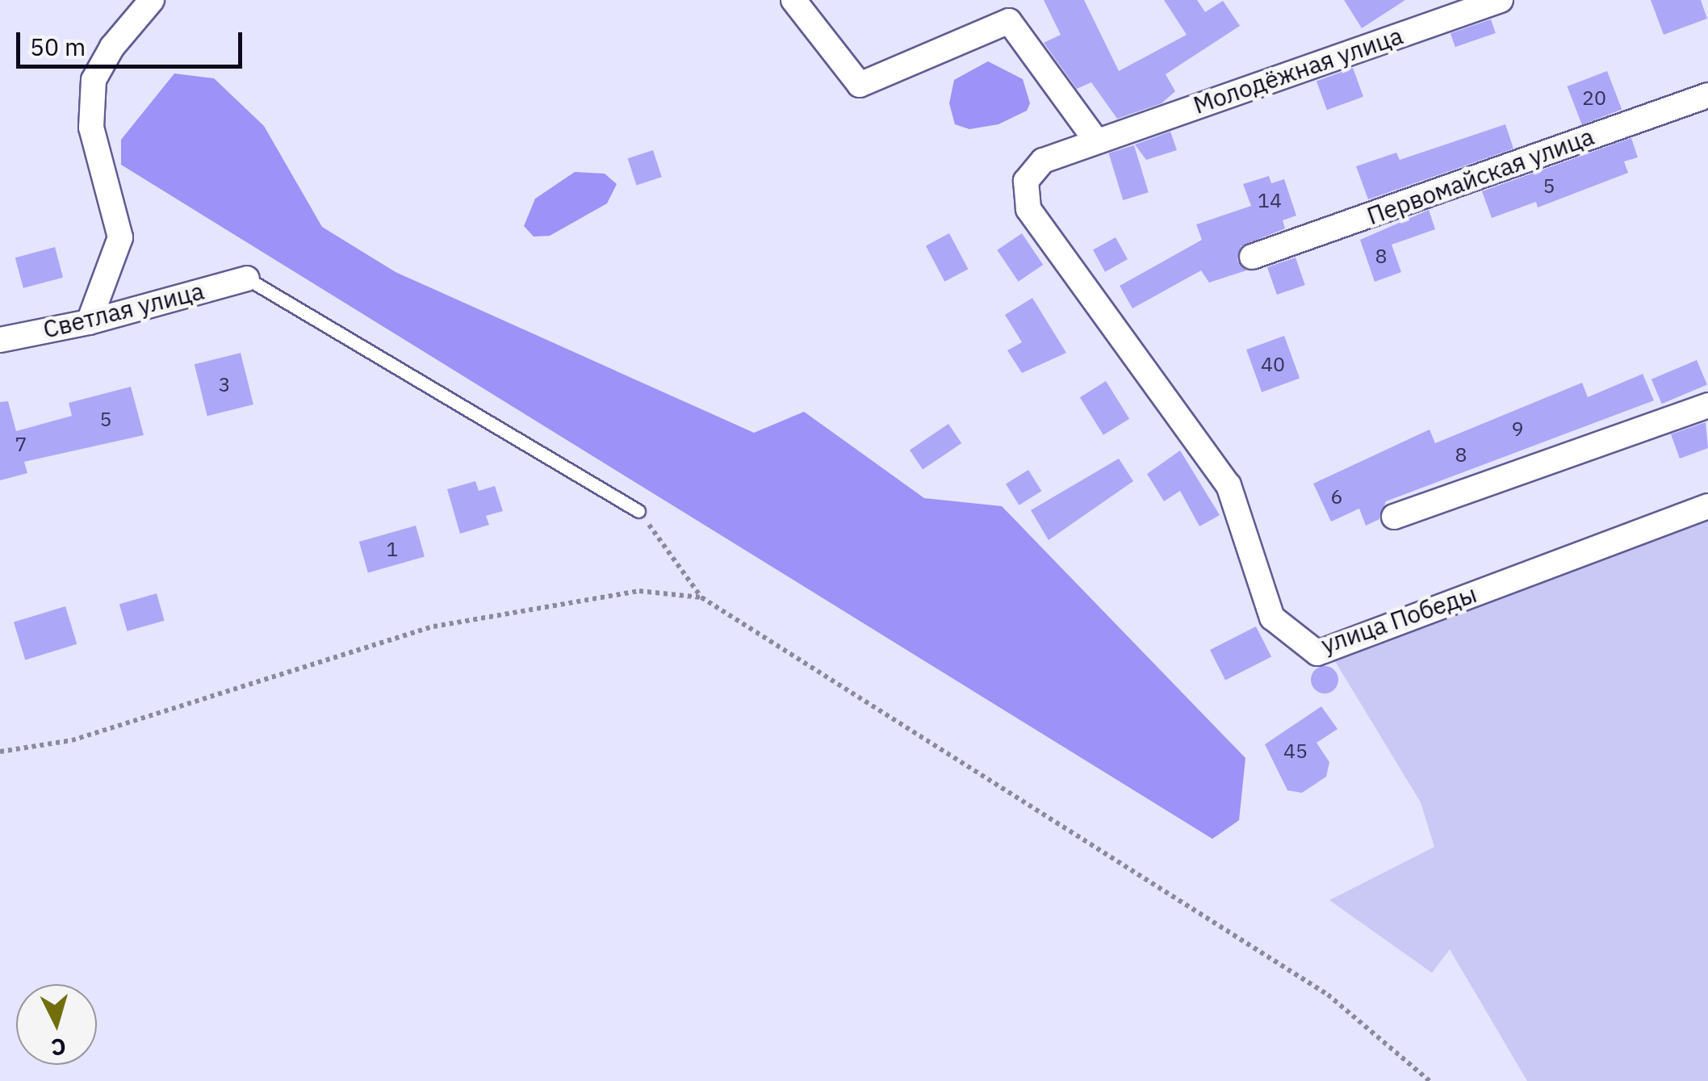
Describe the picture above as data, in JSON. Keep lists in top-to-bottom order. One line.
{"streets":{"street":["Молодёжная улица","Первомайская улица","Светлая улица","улица Победы"]},"crossings":[["Молодёжная улица","улица Победы"]],"house_numbers":["20","5","14","8","40","3","5","9","7","8","6","1","45"],"scale_bar":"50 m","north":"bottom"}
